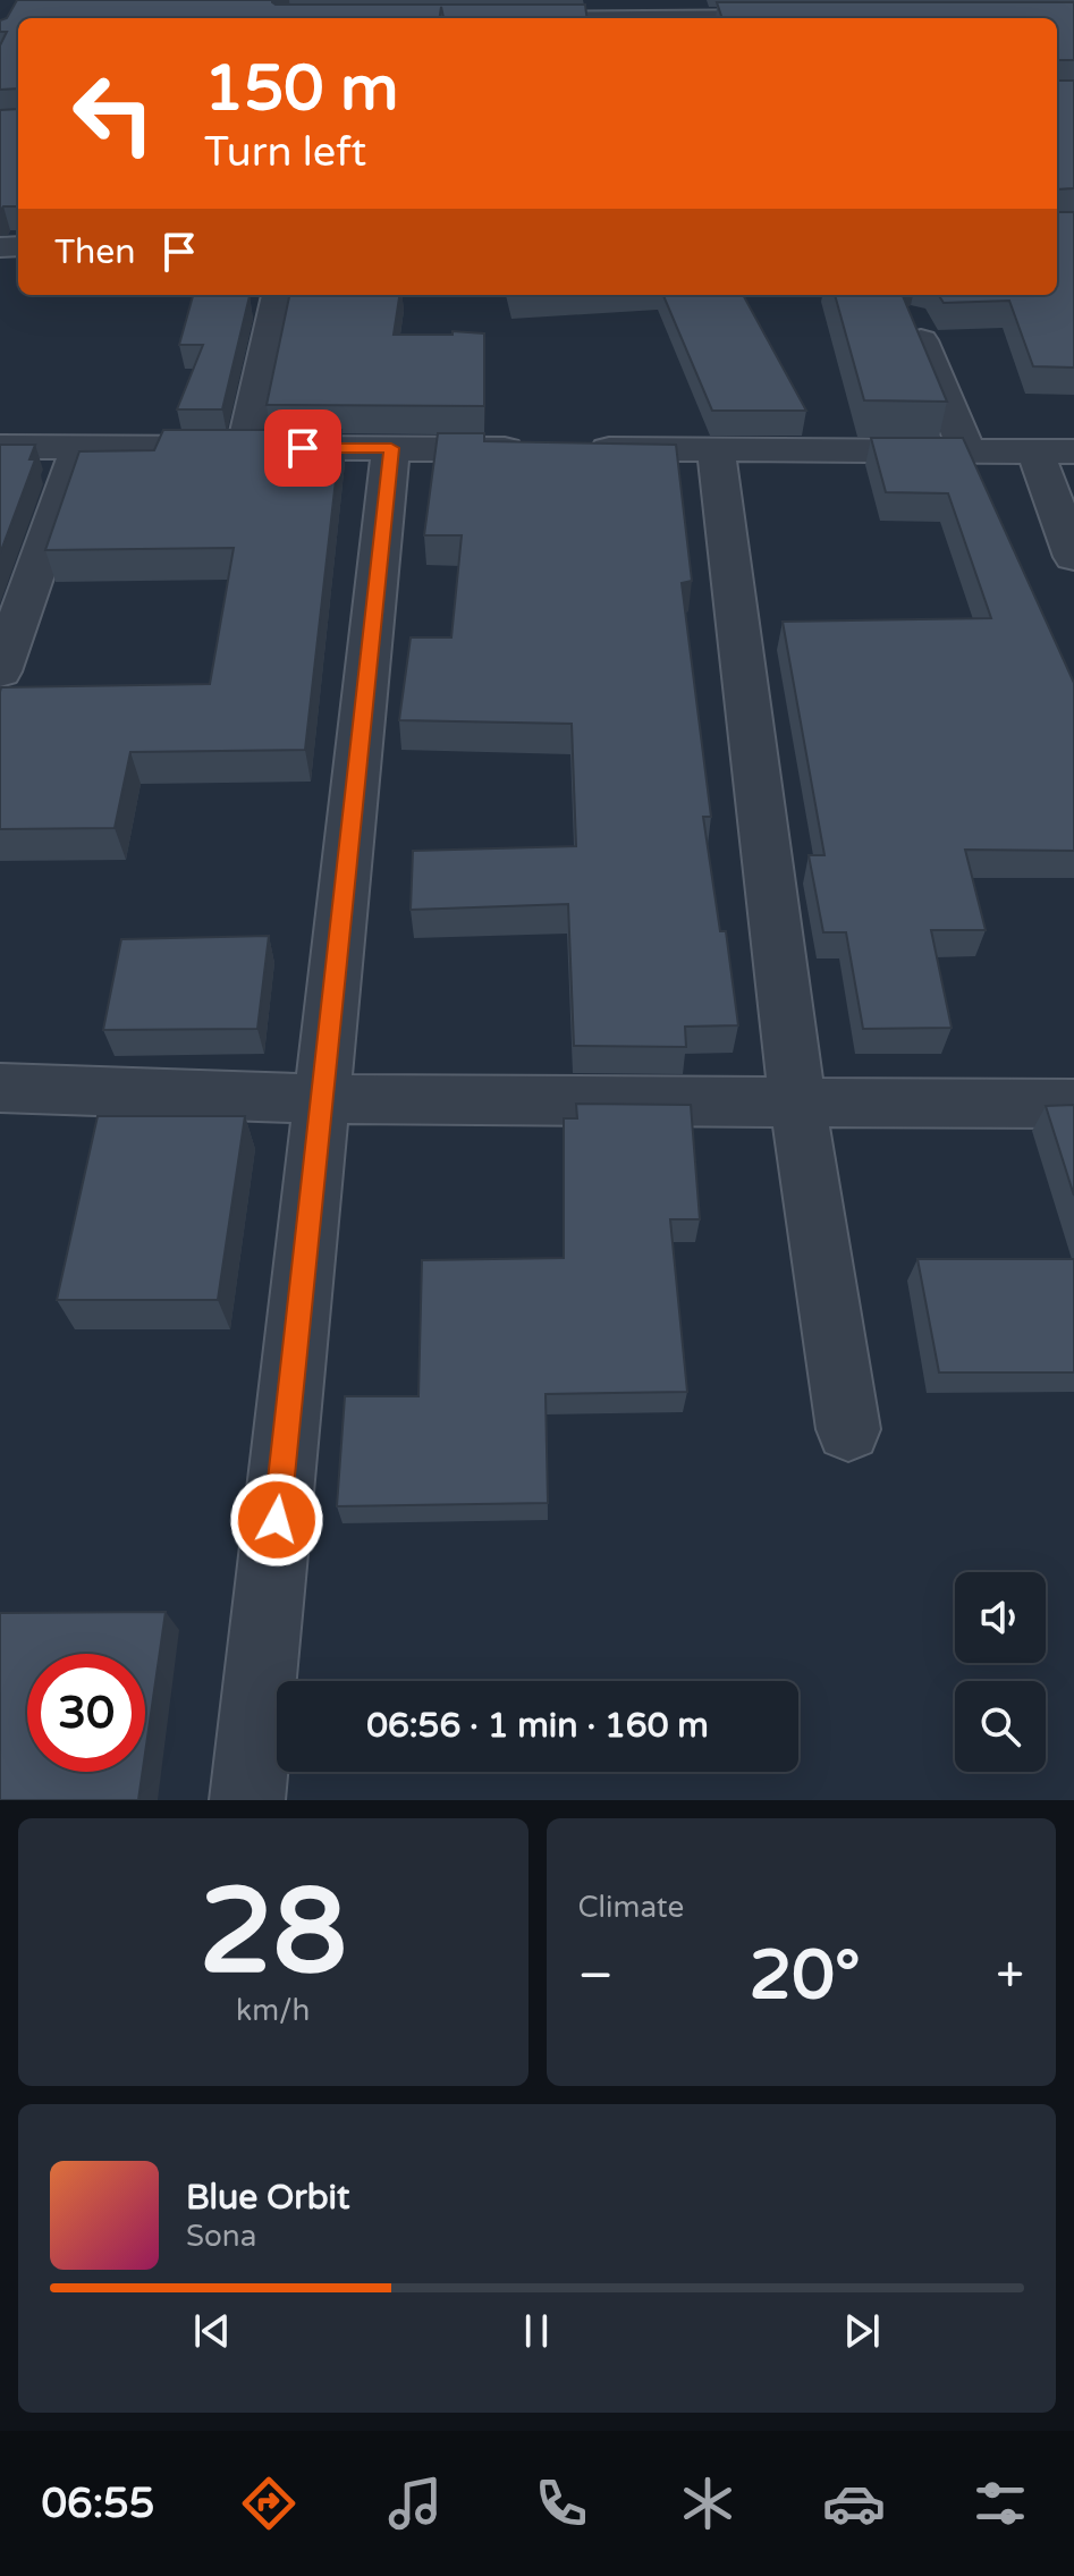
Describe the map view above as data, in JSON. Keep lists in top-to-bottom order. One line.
{"page":{"turn":["150 m","Turn left"],"then":"Then","limit":"30","trip":"06:56 · 1 min · 160 m","tile":[["28","km/h"],"Climate"],"heat":["−","20°","+"],"song":["Blue Orbit","Sona"],"tabs":"06:55"}}
